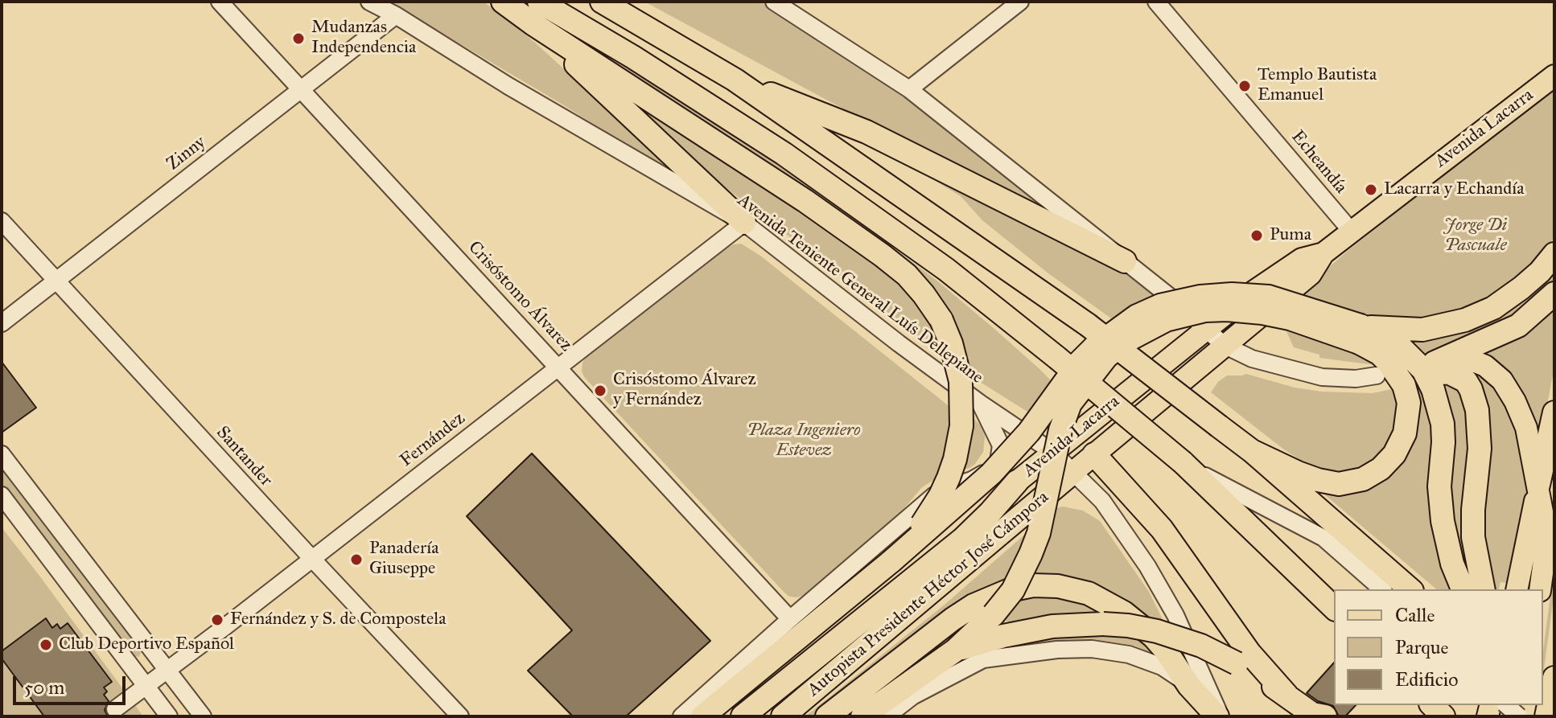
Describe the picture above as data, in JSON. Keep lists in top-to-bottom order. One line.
{"streets":{"highway":["Autopista Presidente Héctor José Cámpora"],"main road":["Avenida Lacarra"],"street":["Zinny","Echeandía","Avenida Teniente General Luís Dellepiane","Crisóstomo Álvarez","Fernández","Santander"]},"crossings":[["Avenida Lacarra","Echeandía"],["Avenida Lacarra","Avenida Teniente General Luís Dellepiane"],["Avenida Lacarra","Crisóstomo Álvarez"],["Avenida Lacarra","Autopista Presidente Héctor José Cámpora"],["Zinny","Avenida Teniente General Luís Dellepiane"],["Zinny","Crisóstomo Álvarez"],["Zinny","Santander"],["Avenida Teniente General Luís Dellepiane","Fernández"],["Avenida Teniente General Luís Dellepiane","Autopista Presidente Héctor José Cámpora"],["Crisóstomo Álvarez","Fernández"],["Fernández","Santander"]],"parks":["Jorge Di Pascuale","Plaza Ingeniero Estevez"],"places":["Mudanzas Independencia","Templo Bautista Emanuel","Lacarra y Echandía","Puma","Crisóstomo Álvarez y Fernández","Panadería Giuseppe","Fernández y S. de Compostela","Club Deportivo Español"],"legend":["Calle","Parque","Edificio"],"scale_bar":"50 m"}
